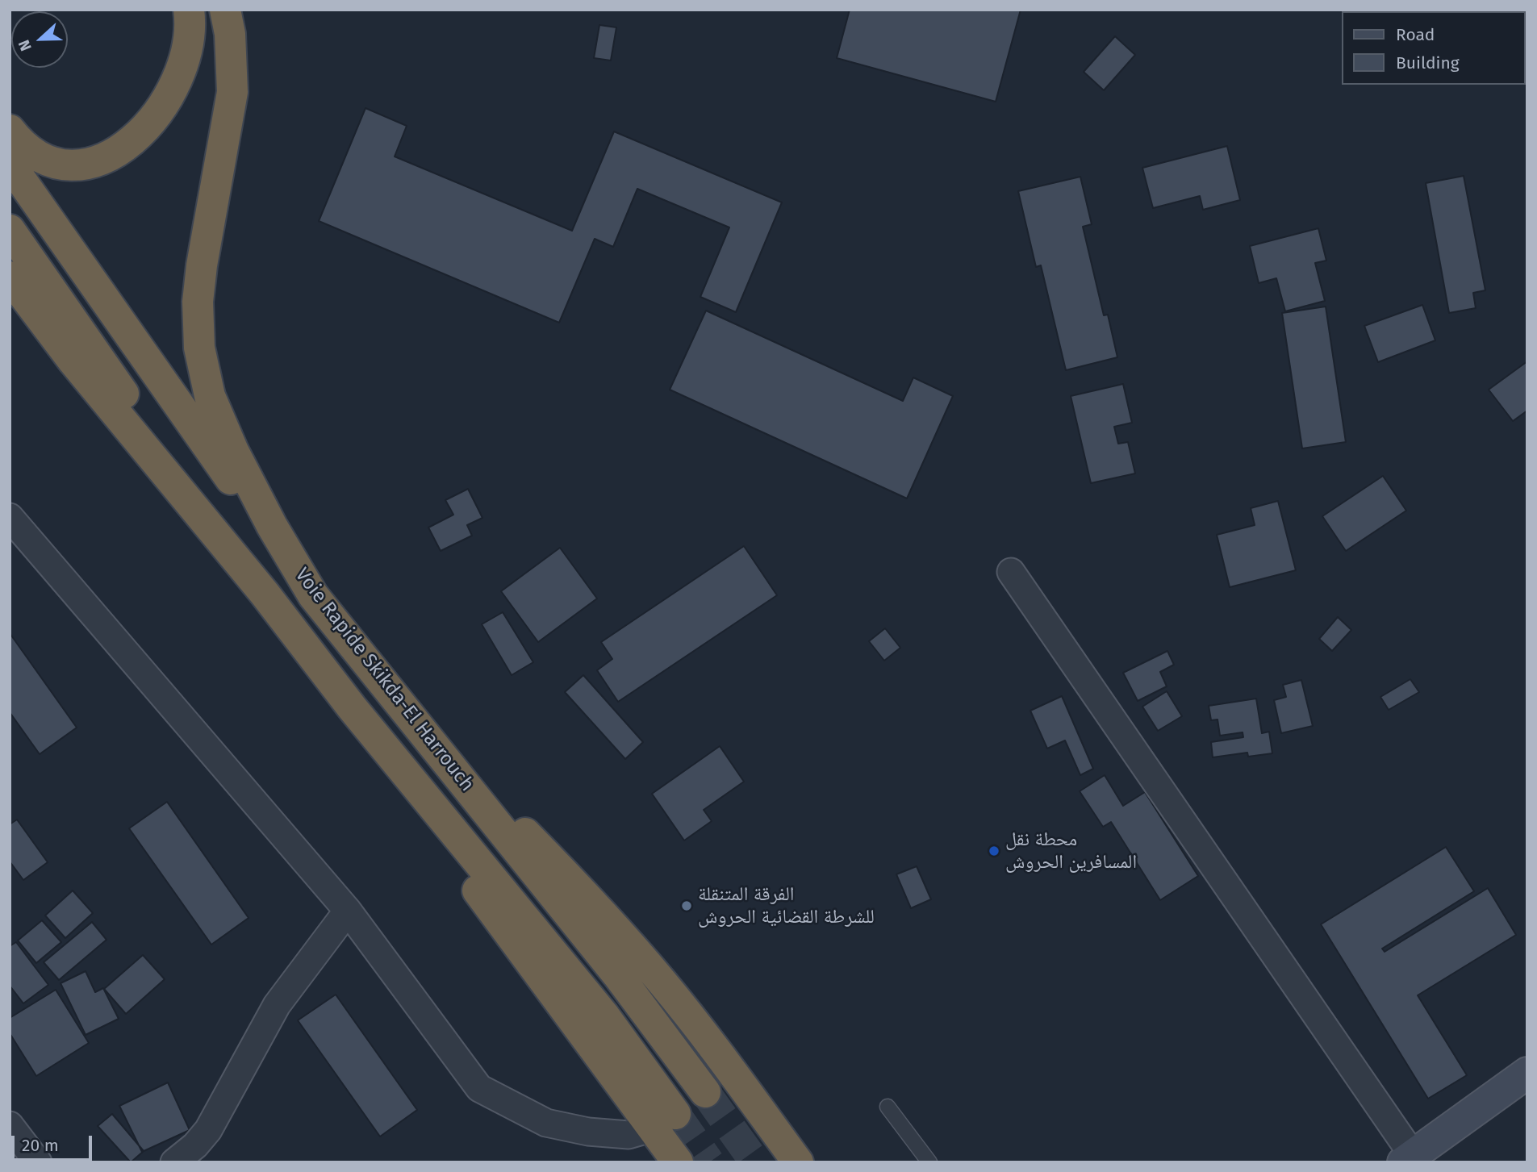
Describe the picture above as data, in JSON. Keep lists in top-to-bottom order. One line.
{"streets":{"highway":["Voie Rapide Skikda-El Harrouch"]},"places":["محطة نقل المسافرين الحروش","الفرقة المتنقلة للشرطة القضائية الحروش"],"legend":["Road","Building"],"scale_bar":"20 m","north":"left"}
